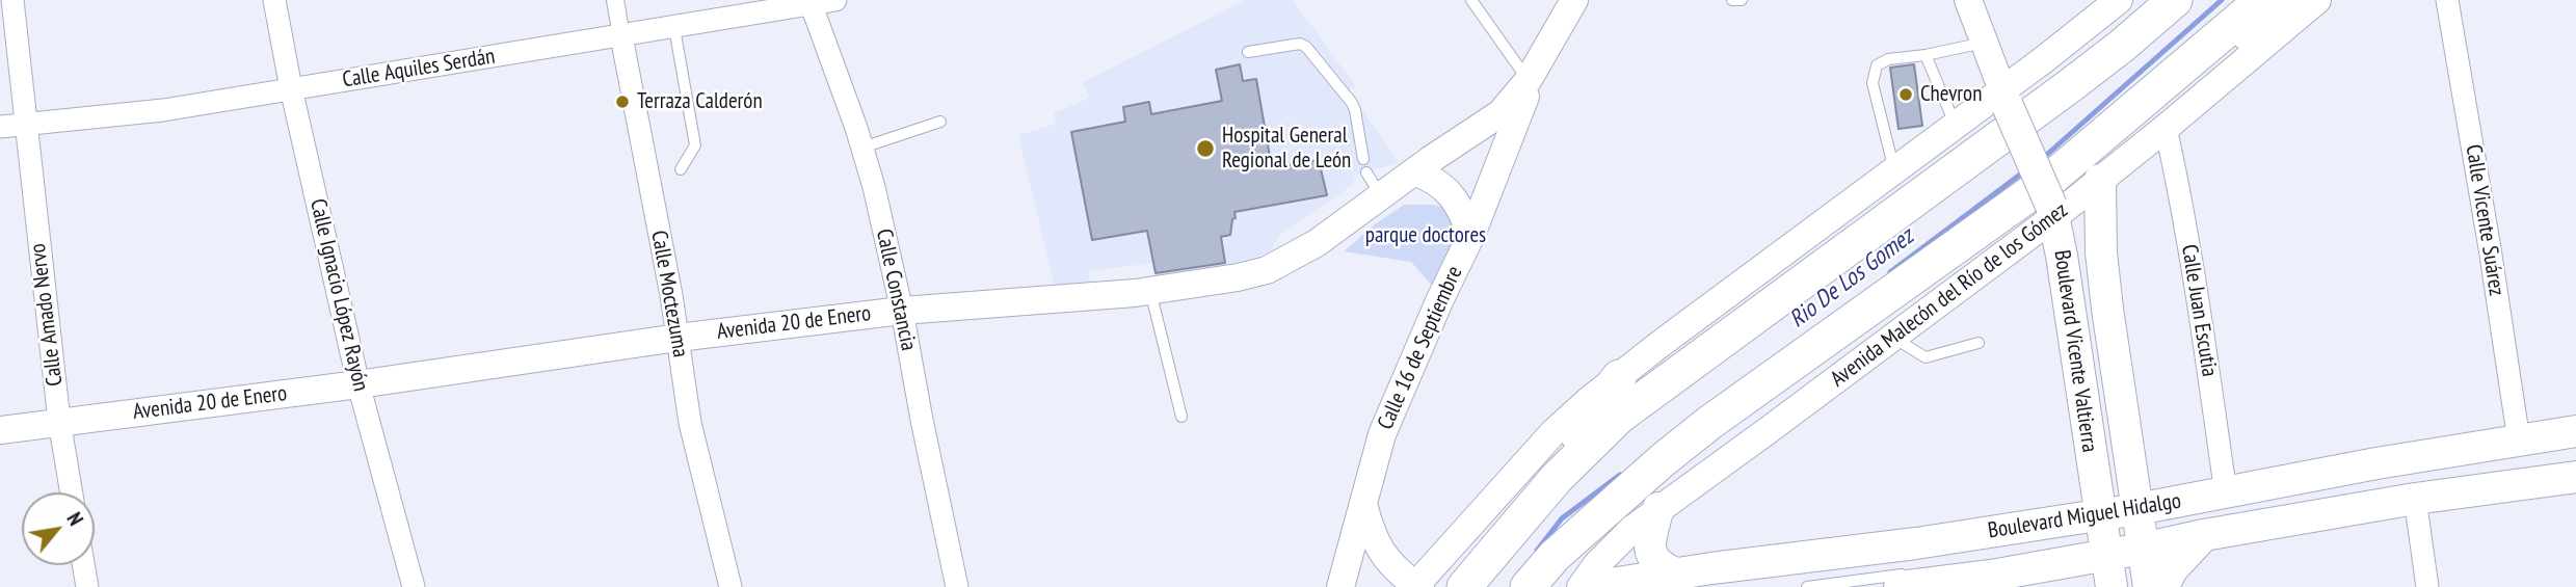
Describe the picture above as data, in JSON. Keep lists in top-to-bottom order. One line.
{"streets":{"main road":["Avenida Malecón del Río de los Gómez","Boulevard Vicente Valtierra","Boulevard Miguel Hidalgo"],"street":["Calle Aquiles Serdán","Calle Vicente Suárez","Calle Constancia","Calle Moctezuma","Calle Ignacio López Rayón","Calle Juan Escutia","Calle Amado Nervo","Avenida 20 de Enero","Calle 16 de Septiembre"]},"crossings":[["Calle Aquiles Serdán","Calle Constancia"],["Calle Aquiles Serdán","Calle Moctezuma"],["Calle Aquiles Serdán","Calle Ignacio López Rayón"],["Calle Aquiles Serdán","Calle Amado Nervo"],["Calle Vicente Suárez","Boulevard Miguel Hidalgo"],["Calle Constancia","Avenida 20 de Enero"],["Calle Moctezuma","Avenida 20 de Enero"],["Calle Ignacio López Rayón","Avenida 20 de Enero"],["Avenida Malecón del Río de los Gómez","Calle Juan Escutia"],["Avenida Malecón del Río de los Gómez","Boulevard Vicente Valtierra"],["Calle Juan Escutia","Boulevard Miguel Hidalgo"],["Calle Amado Nervo","Avenida 20 de Enero"],["Avenida 20 de Enero","Calle 16 de Septiembre"],["Boulevard Vicente Valtierra","Boulevard Miguel Hidalgo"]],"water":["Rio De Los Gomez"],"parks":["parque doctores"],"places":["Chevron","Terraza Calderón","Hospital General Regional de León"],"north":"top right"}
